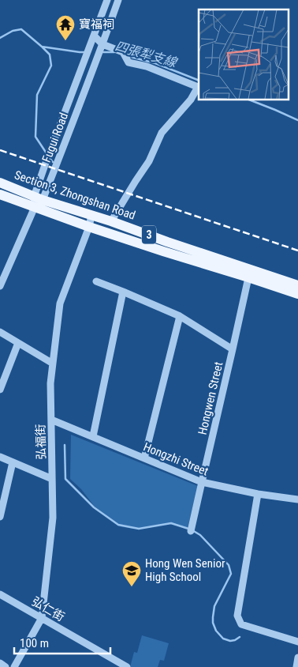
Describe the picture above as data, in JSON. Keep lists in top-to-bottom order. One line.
{"streets":{"main road":["Section 3, Zhongshan Road","3"],"street":["Fugui Road","Hongwen Street","弘福街","Hongzhi Street","弘仁街"]},"crossings":[["Fugui Road","Section 3, Zhongshan Road"],["Section 3, Zhongshan Road","Hongwen Street"],["Section 3, Zhongshan Road","弘福街"],["Hongwen Street","Hongzhi Street"],["弘福街","Hongzhi Street"],["弘福街","弘仁街"]],"water":["四張犁支線"],"places":{"temple":["寶福祠"],"school or university":["Hong Wen Senior High School"]},"scale_bar":"100 m"}
